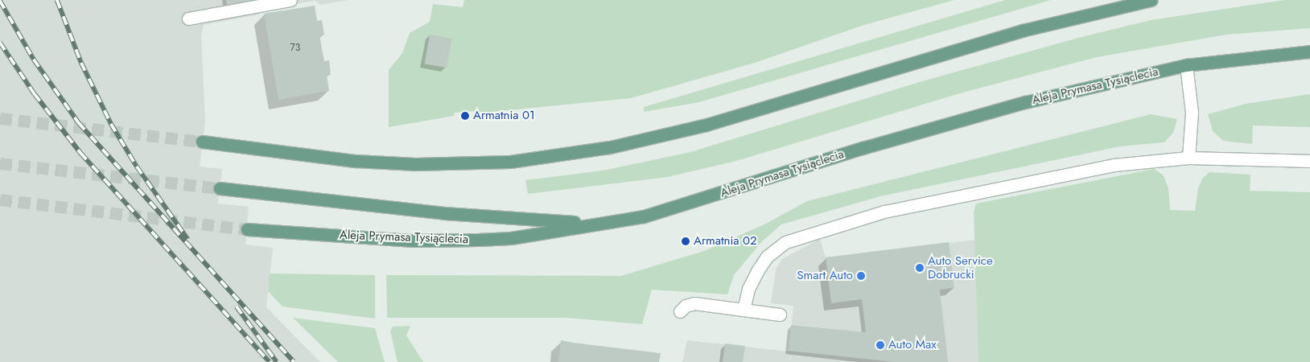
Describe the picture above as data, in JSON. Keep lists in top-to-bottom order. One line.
{"streets":{"main road":["Aleja Prymasa Tysiąclecia"]},"places":["Armatnia 01","Armatnia 02","Auto Service Dobrucki","Smart Auto","Auto Max"],"house_numbers":["73"]}
